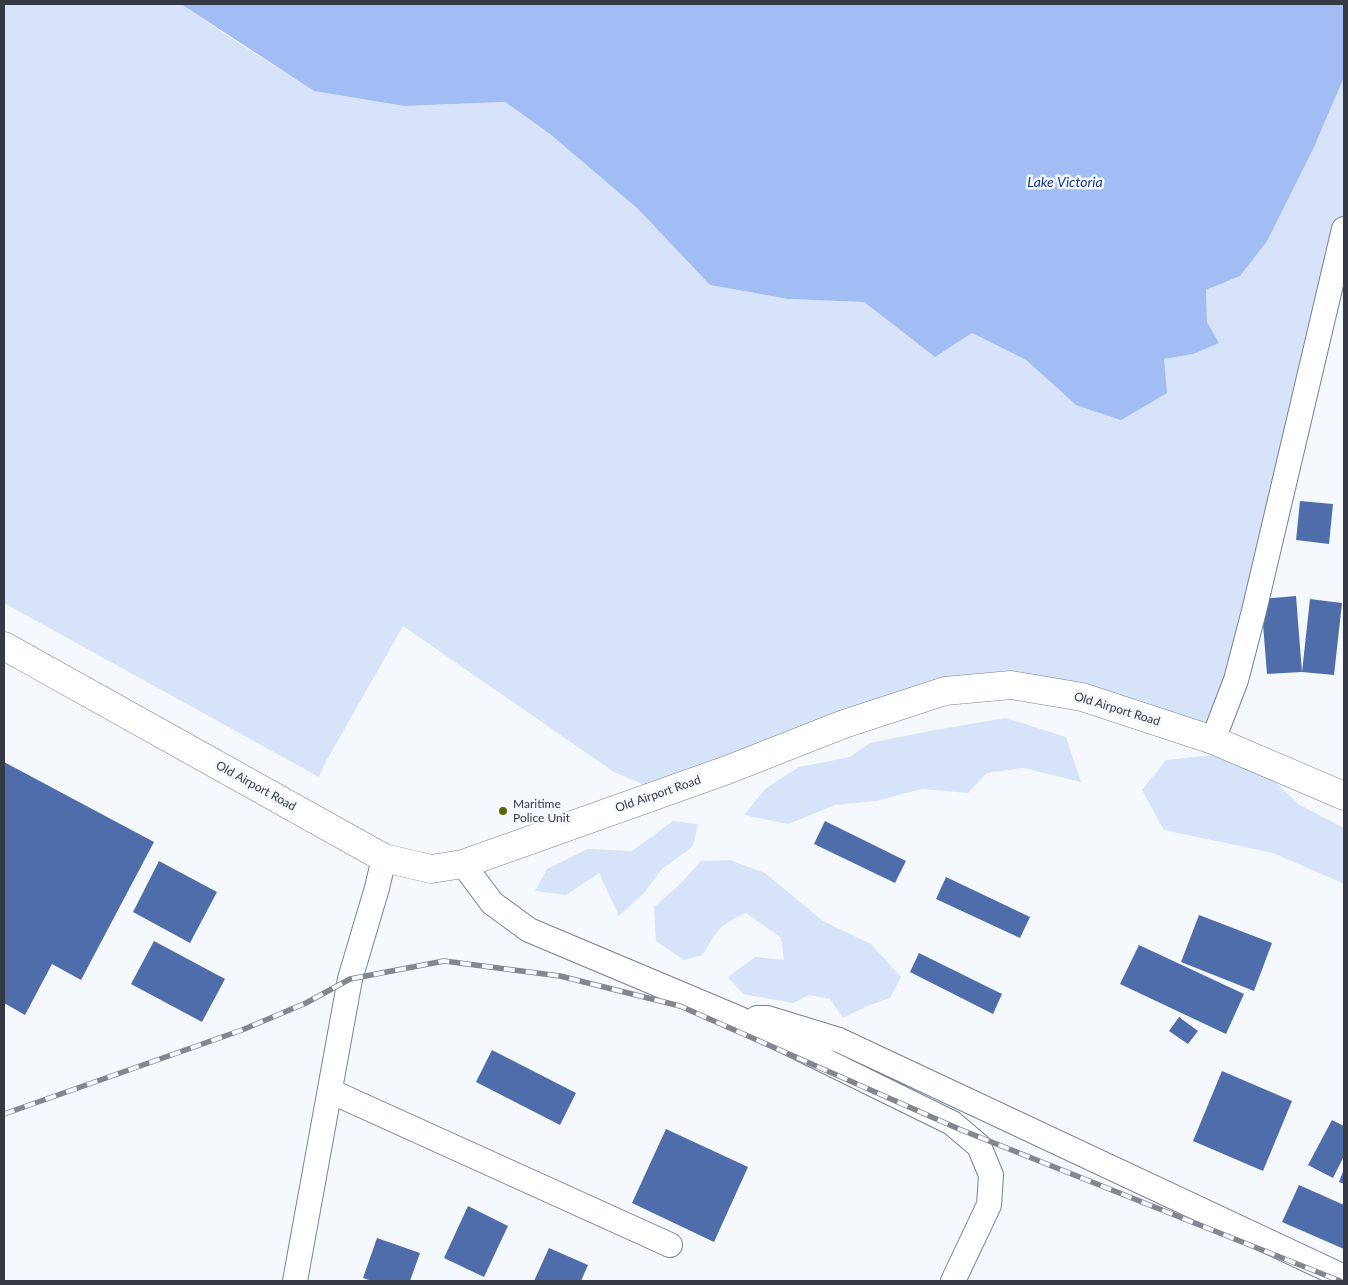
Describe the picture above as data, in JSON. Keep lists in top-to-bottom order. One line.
{"streets":{"main road":["Old Airport Road"]},"water":["Lake Victoria"],"places":["Maritime Police Unit"]}
